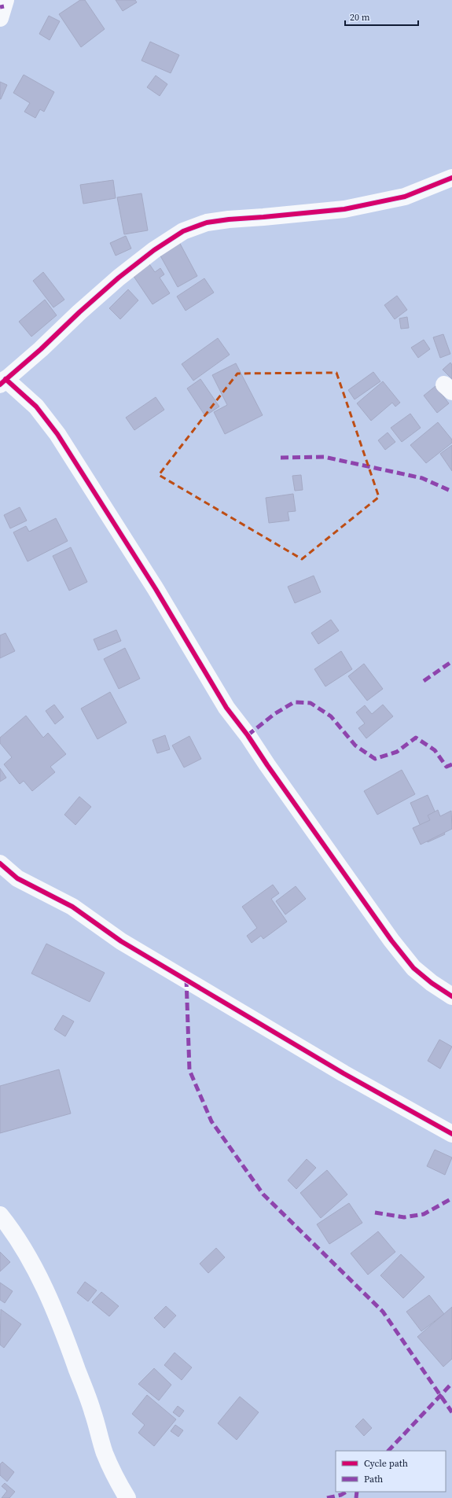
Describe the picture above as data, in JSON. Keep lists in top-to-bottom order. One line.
{"legend":["Cycle path","Path"],"scale_bar":"20 m"}
